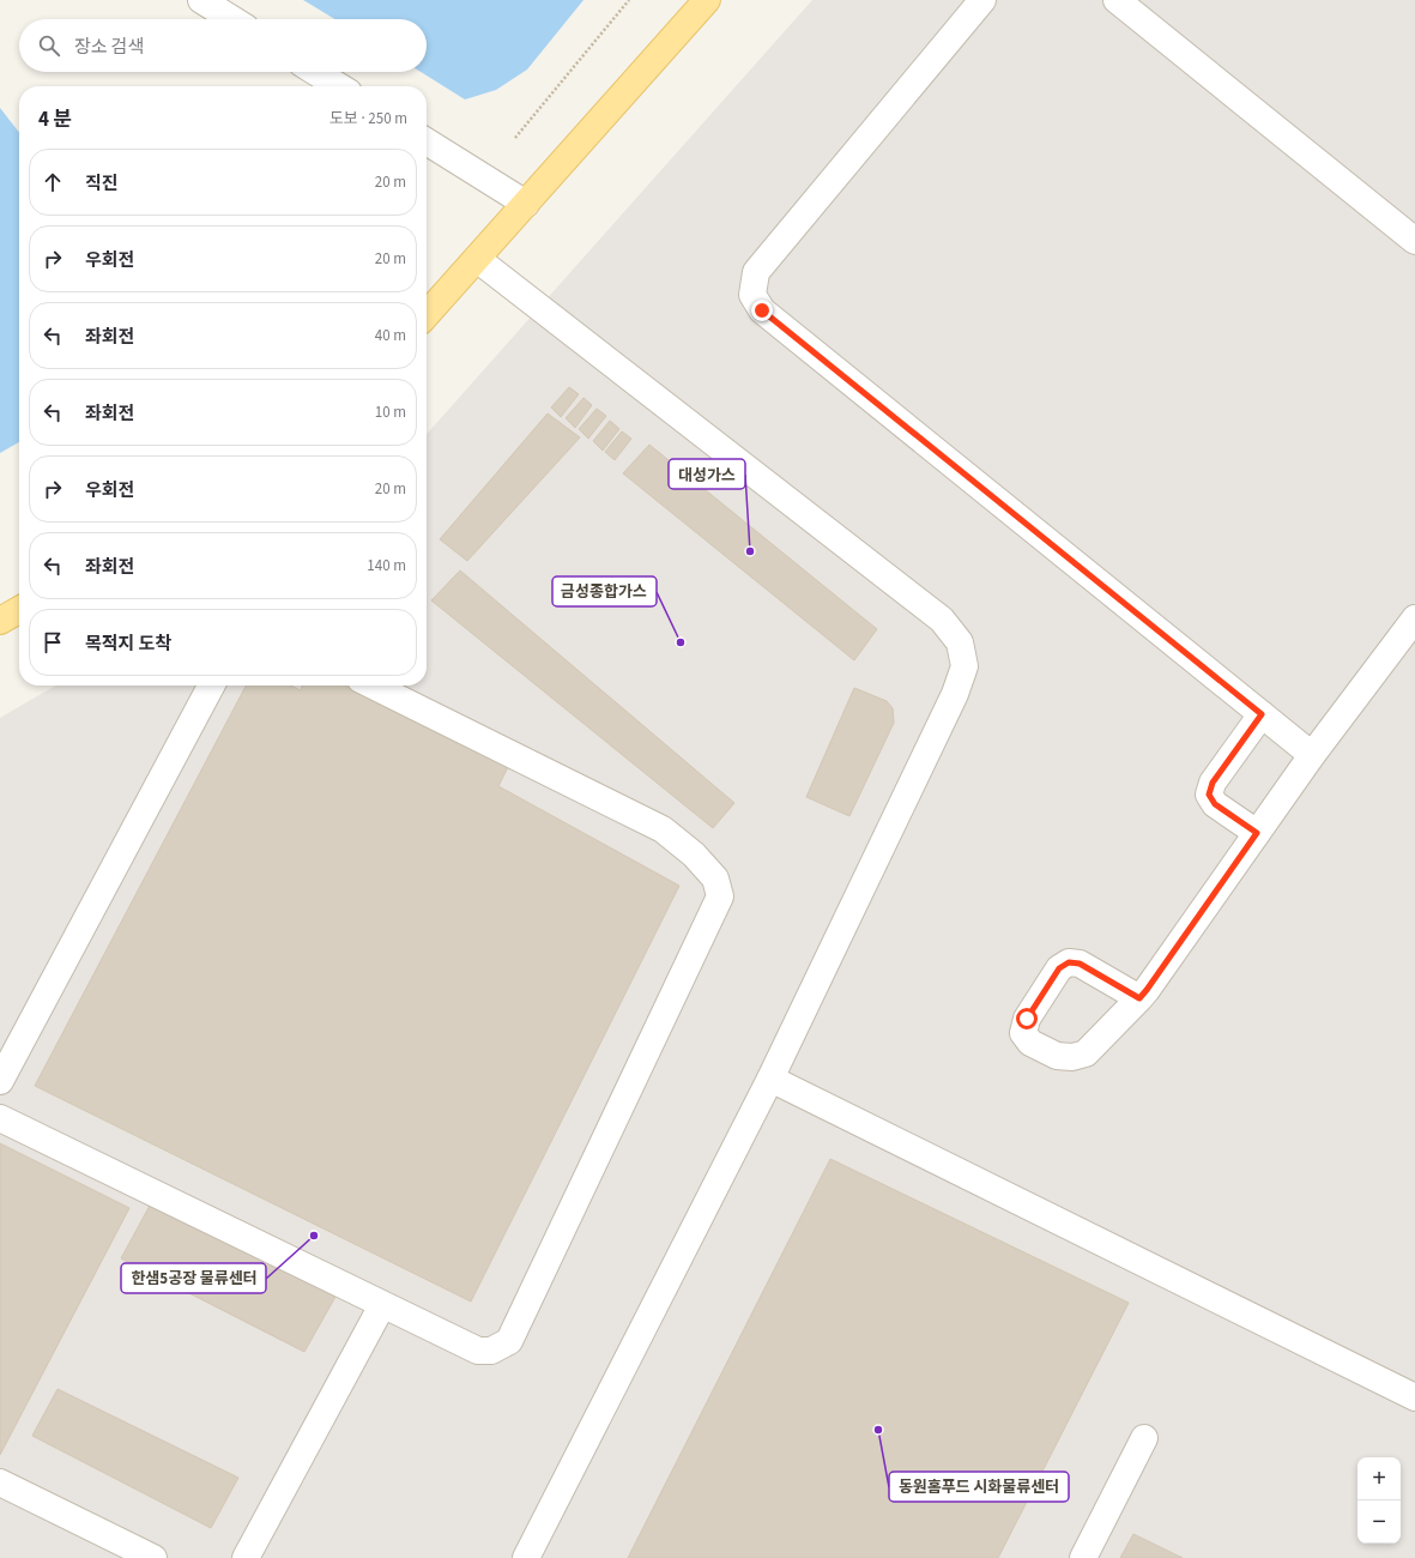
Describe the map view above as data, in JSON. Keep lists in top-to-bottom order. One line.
{"places":["대성가스","금성종합가스","한샘5공장 물류센터","동원홈푸드 시화물류센터"],"page":{"search":"장소 검색","heading":["4 분","도보 · 250 m"],"list":[["직진","20 m"],["우회전","20 m"],["좌회전","40 m"],["좌회전","10 m"],["우회전","20 m"],["좌회전","140 m"],"목적지 도착"],"map_buttons":["+","−"]}}
